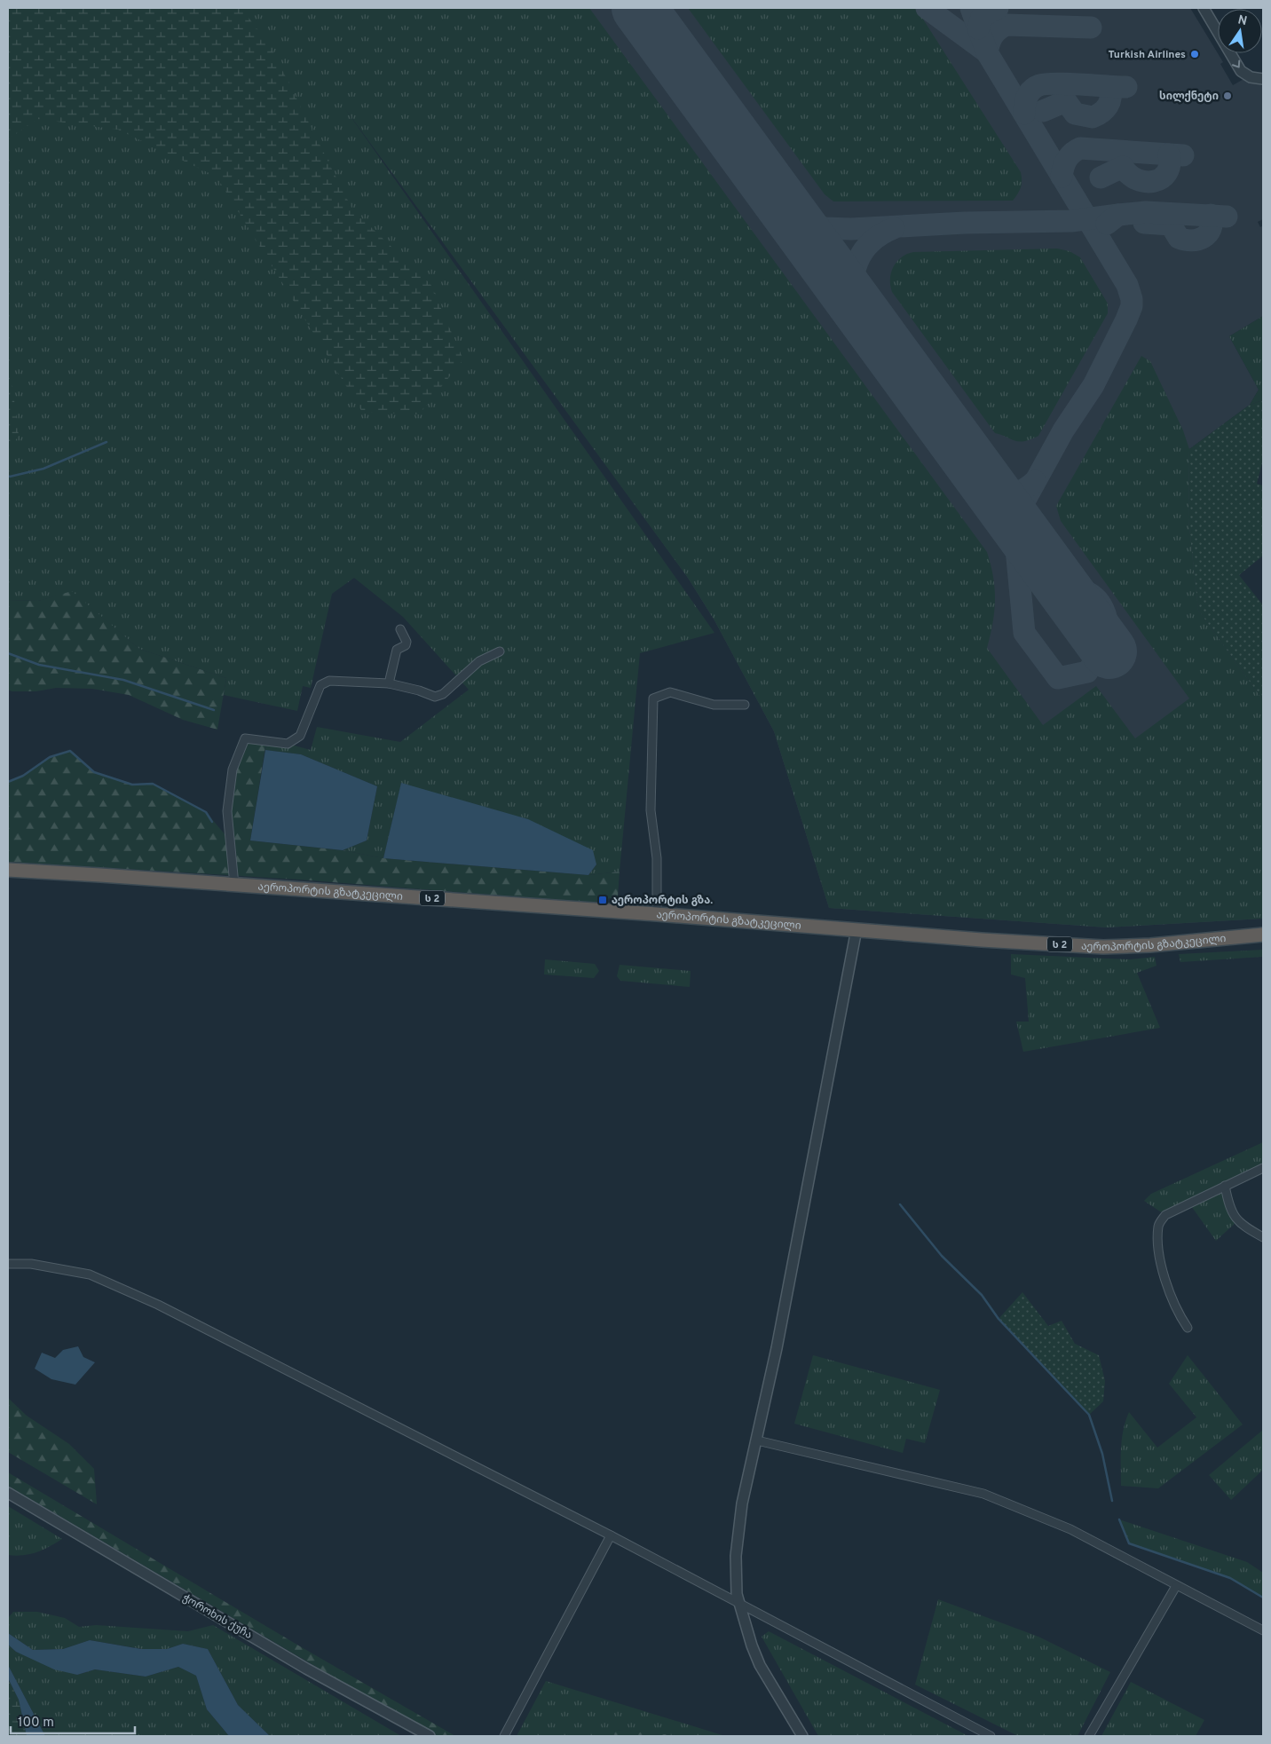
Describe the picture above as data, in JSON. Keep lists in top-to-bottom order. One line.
{"streets":{"highway":["აეროპორტის გზატკეცილი","ს 2"],"street":["ჭოროხის ქუჩა"]},"places":{"other":["Turkish Airlines","სილქნეტი"],"transit":["აეროპორტის გზა."]},"scale_bar":"100 m","north":"top"}
